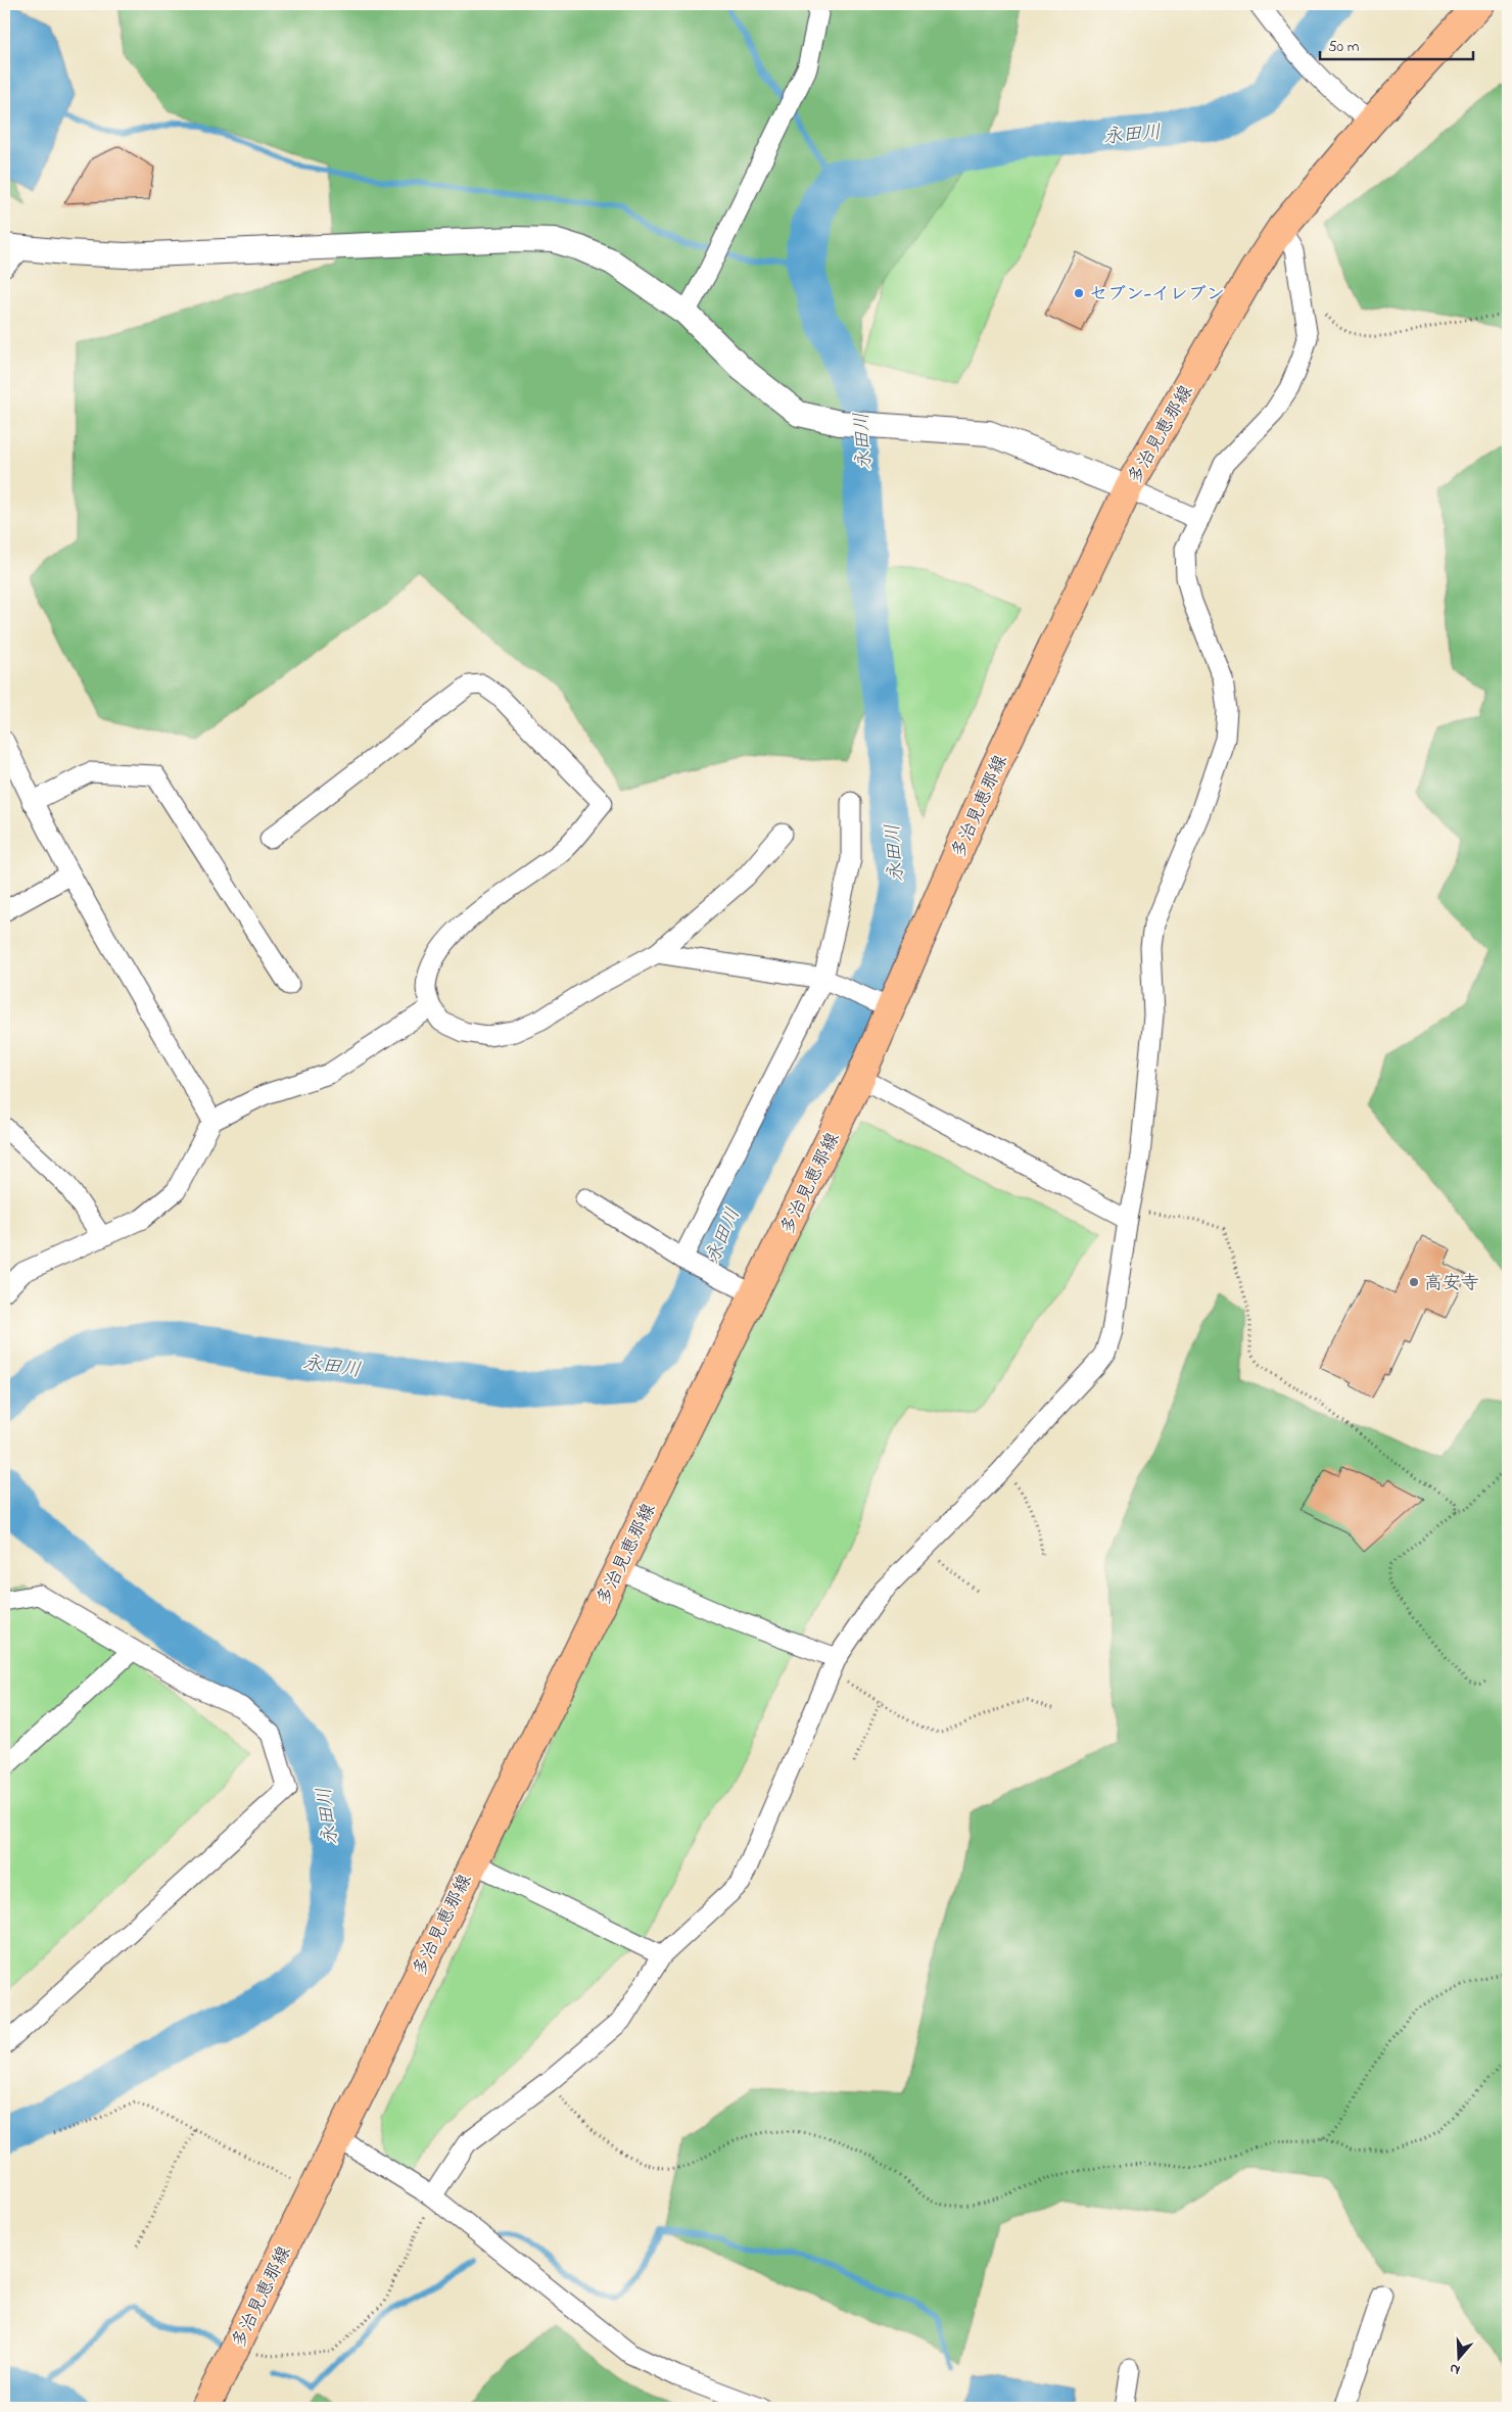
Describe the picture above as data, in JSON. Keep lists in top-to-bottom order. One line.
{"streets":{"main road":["多治見恵那線"]},"water":["永田川"],"places":["セブン-イレブン","高安寺"],"scale_bar":"50 m","north":"bottom"}
